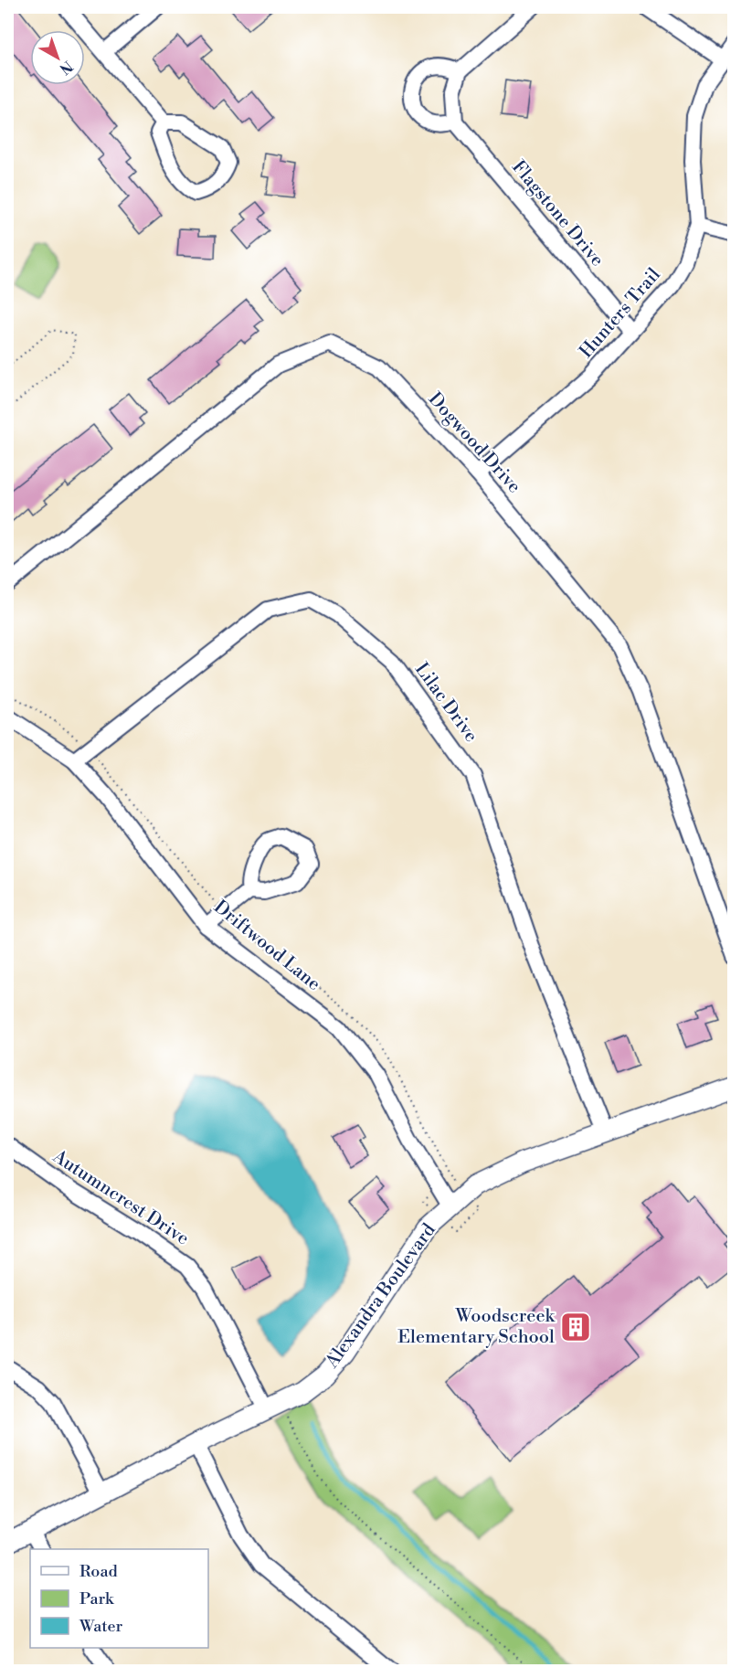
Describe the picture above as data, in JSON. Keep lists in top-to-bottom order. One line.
{"streets":{"street":["Flagstone Drive","Hunters Trail","Dogwood Drive","Lilac Drive","Driftwood Lane","Autumncrest Drive","Alexandra Boulevard"]},"crossings":[["Flagstone Drive","Hunters Trail"],["Hunters Trail","Dogwood Drive"],["Lilac Drive","Driftwood Lane"],["Lilac Drive","Alexandra Boulevard"],["Driftwood Lane","Alexandra Boulevard"],["Autumncrest Drive","Alexandra Boulevard"]],"places":{"building":["Woodscreek Elementary School"]},"legend":["Road","Park","Water"],"north":"bottom right"}
